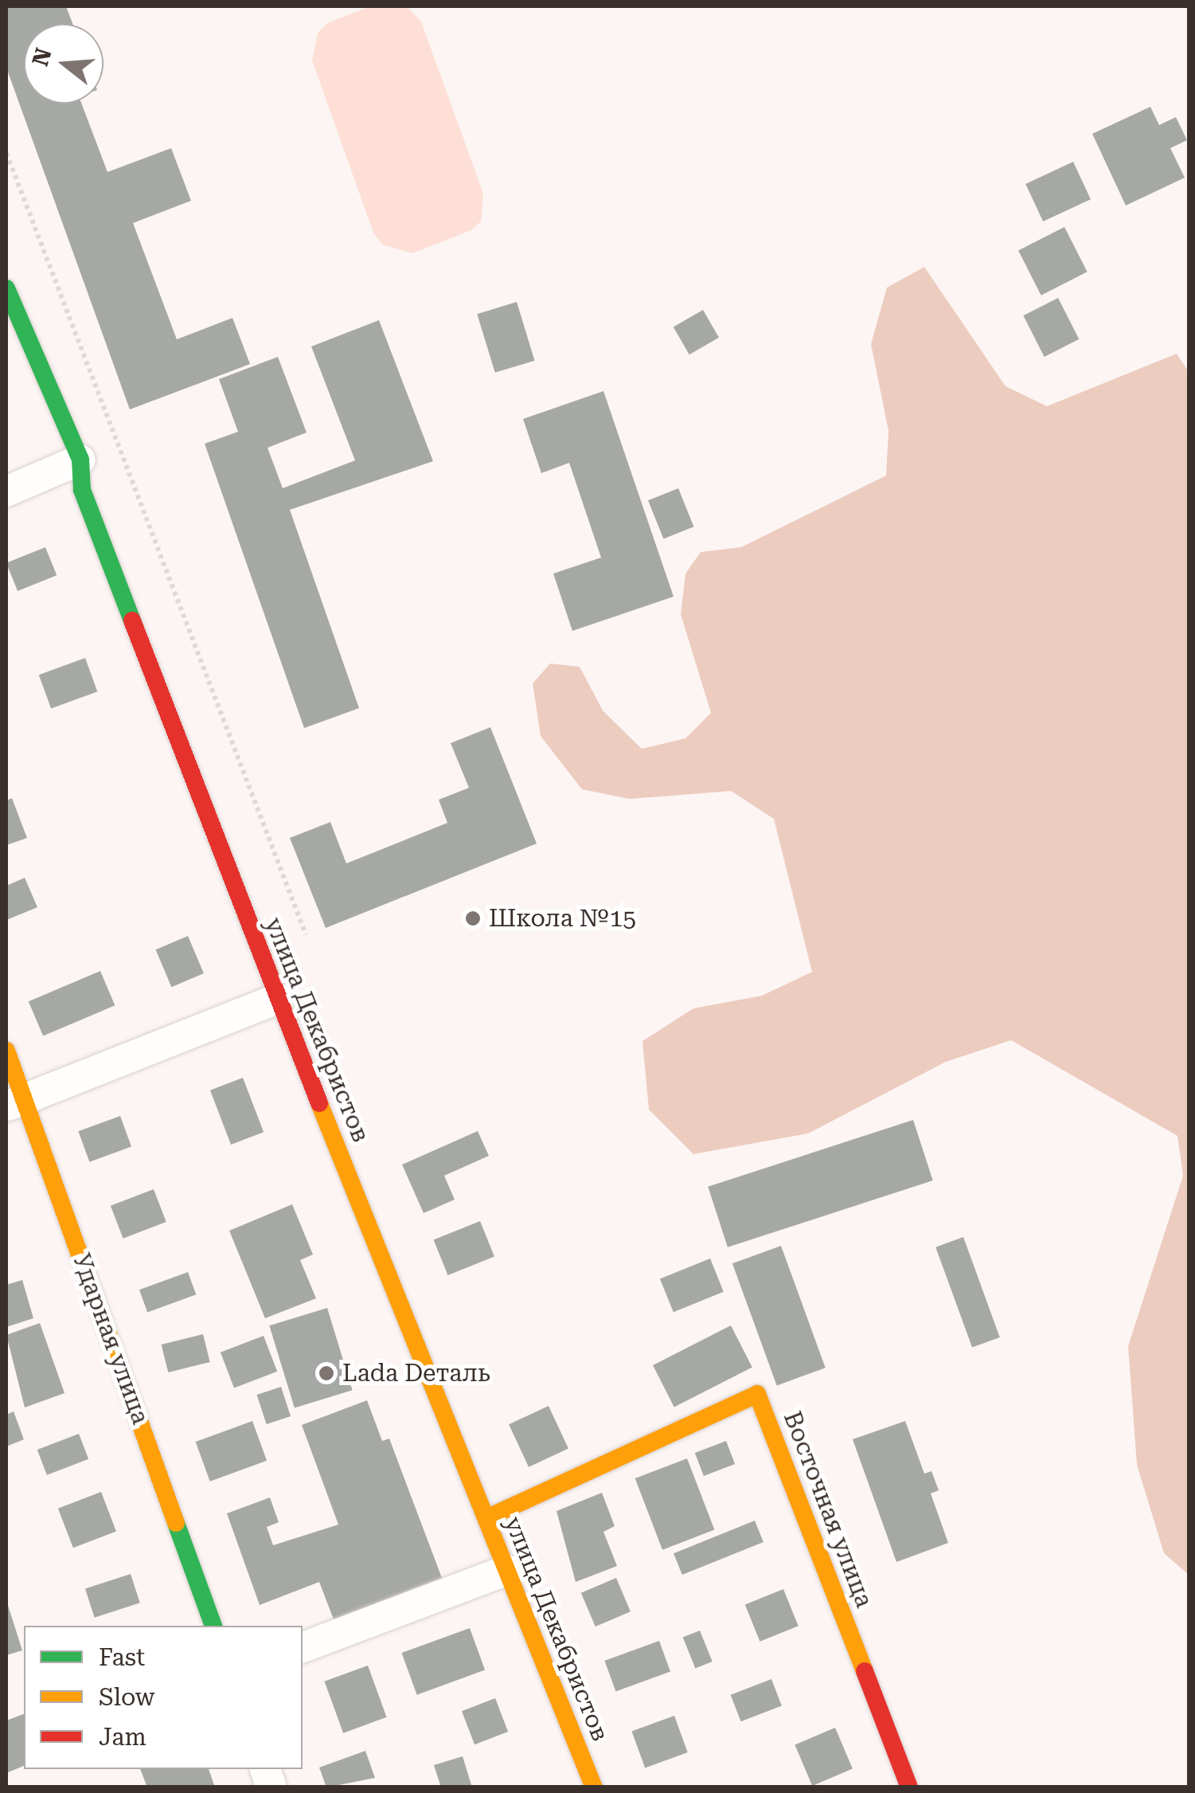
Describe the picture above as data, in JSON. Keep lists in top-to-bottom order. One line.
{"streets":{"main road":["улица Декабристов","Ударная улица","Восточная улица"]},"crossings":[["улица Декабристов","Восточная улица"]],"places":["Школа №15","Lada Dеталь"],"legend":["Fast","Slow","Jam"],"north":"left"}
